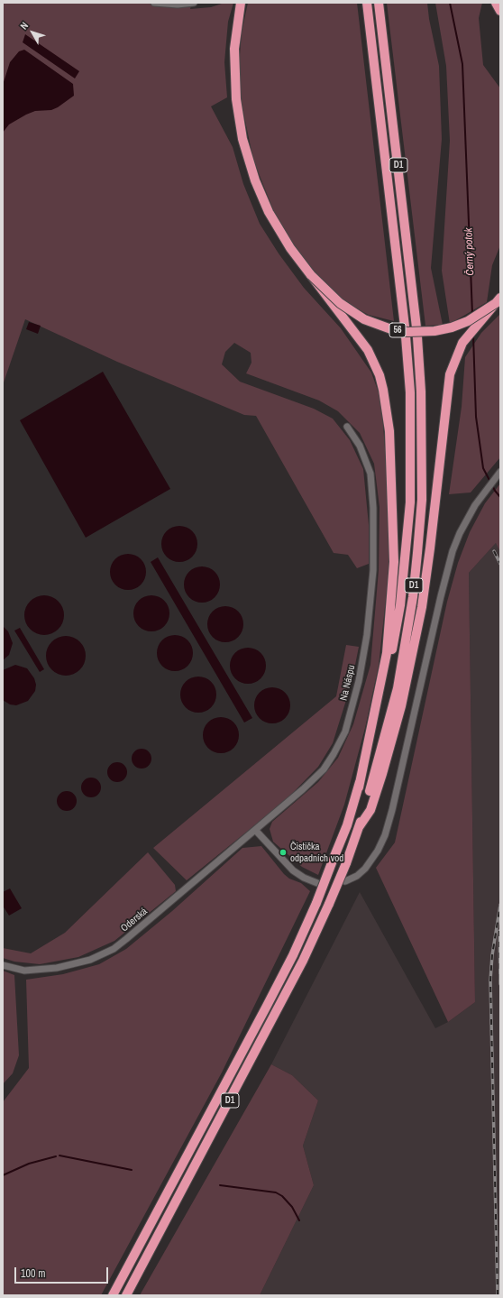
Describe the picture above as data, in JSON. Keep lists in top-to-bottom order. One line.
{"streets":{"highway":["D1","56"],"street":["Na Náspu","Oderská"]},"crossings":[["D1","56"],["Na Náspu","Oderská"]],"water":["Černý potok"],"places":["Čistička odpadních vod"],"scale_bar":"100 m","north":"top left"}
